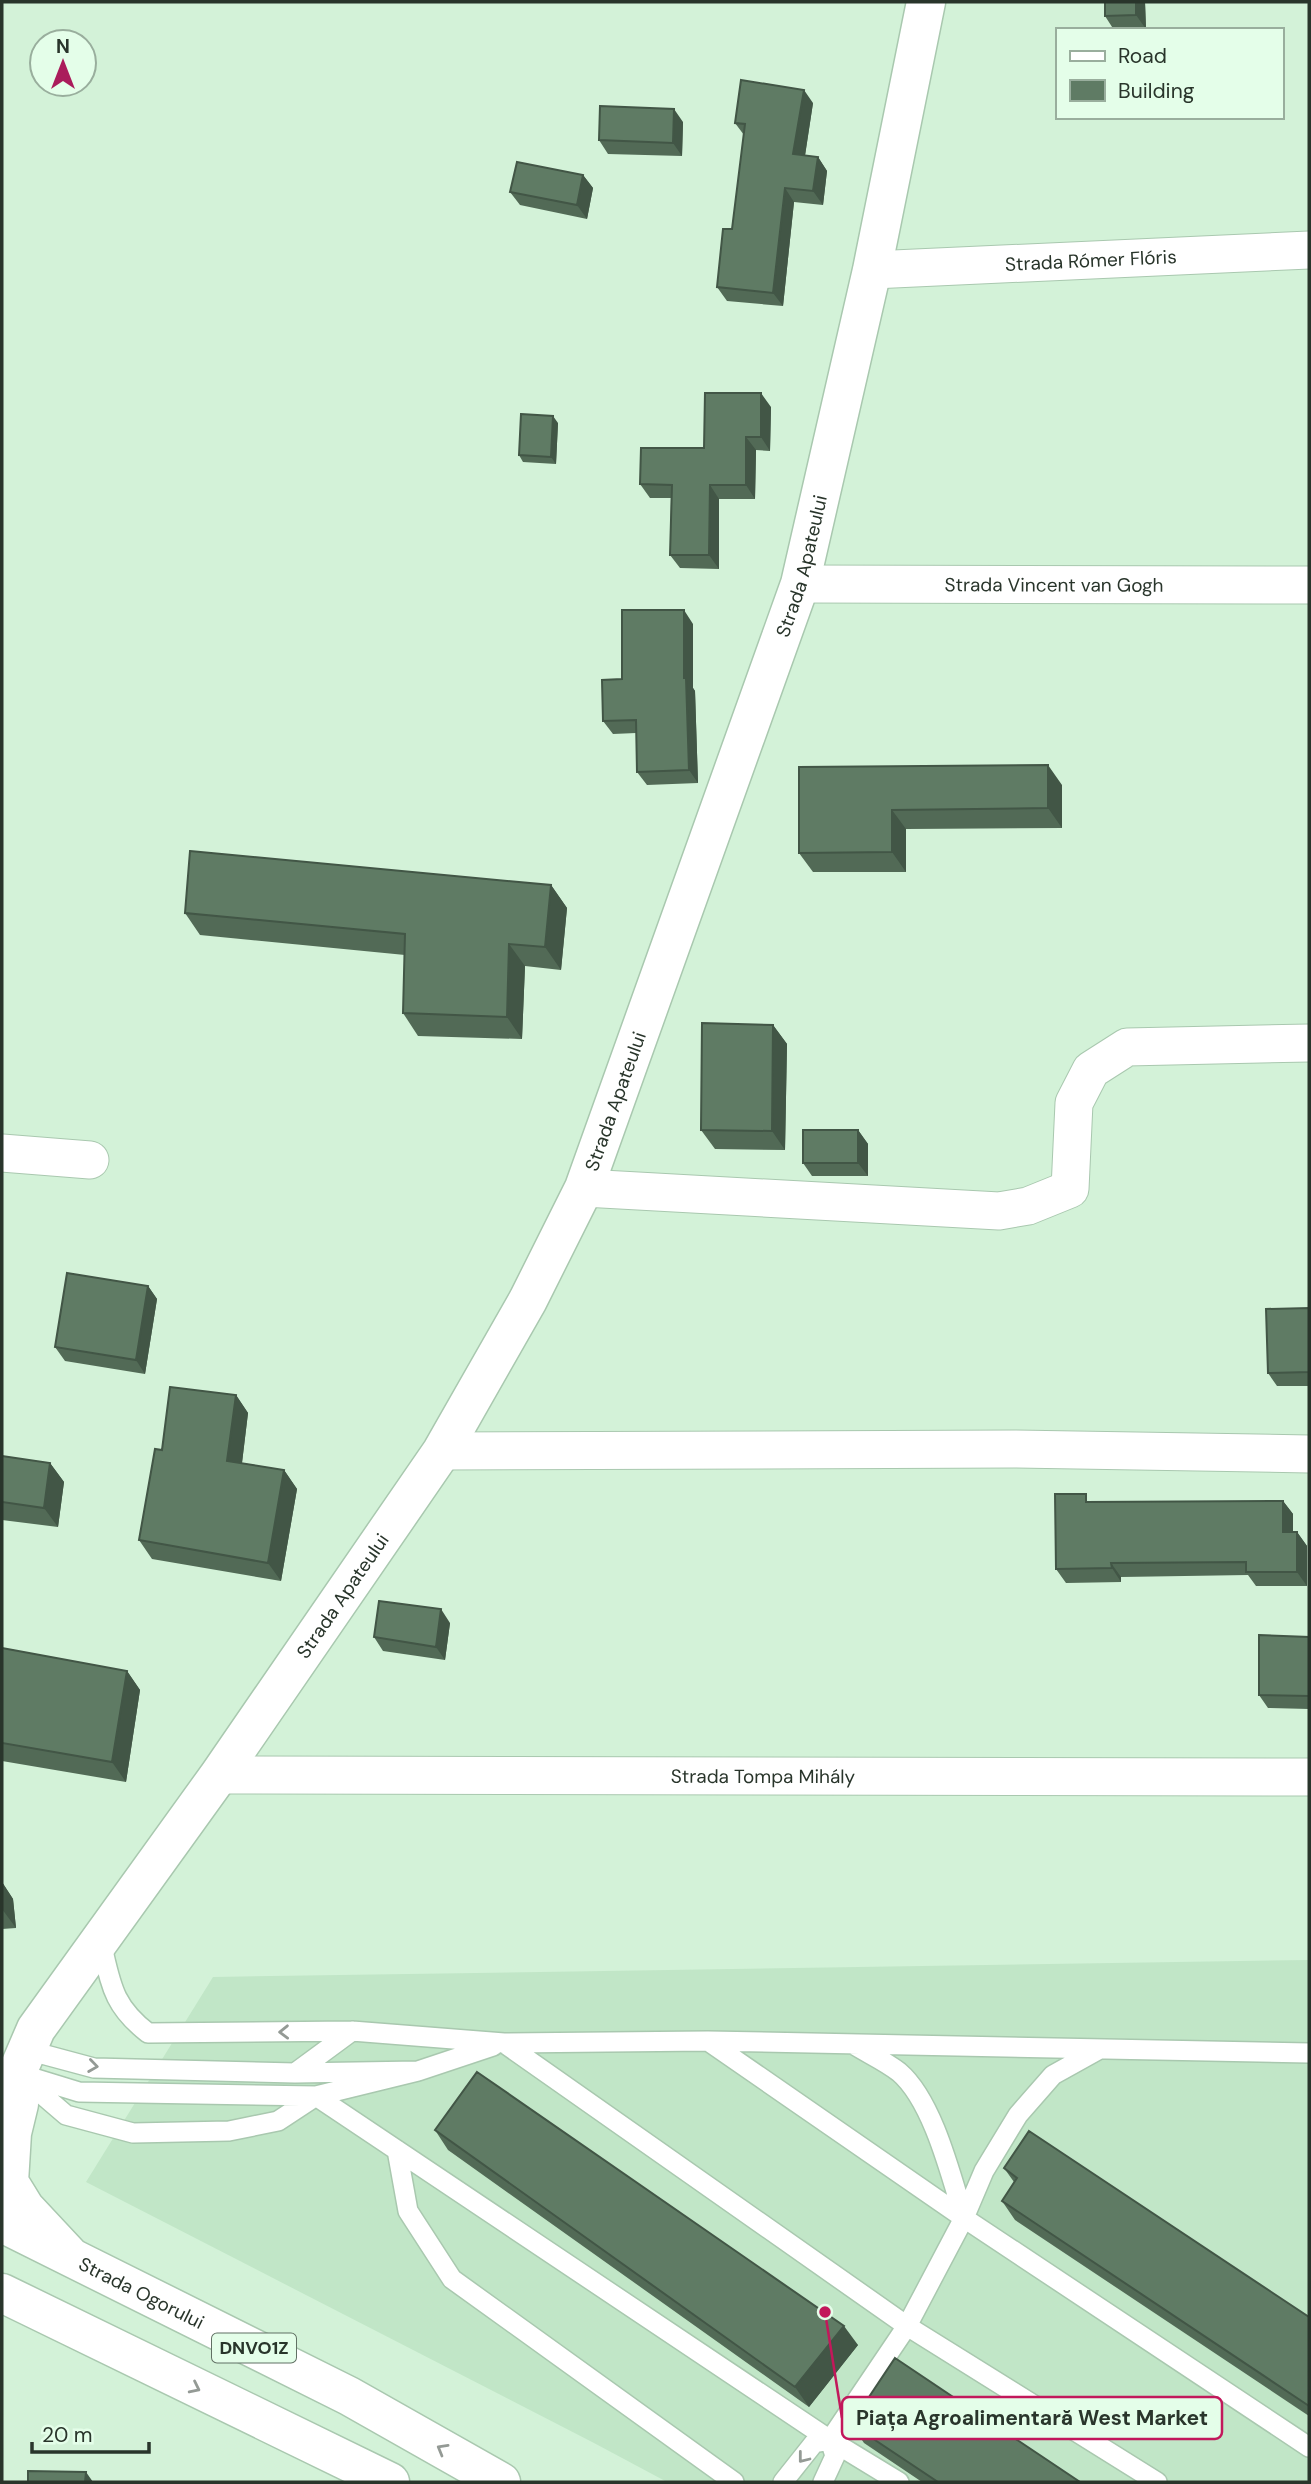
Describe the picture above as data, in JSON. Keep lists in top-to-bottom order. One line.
{"streets":{"main road":["Strada Apateului","Strada Ogorului","DNVO1Z"],"street":["Strada Rómer Flóris","Strada Vincent van Gogh","Strada Tompa Mihály"]},"crossings":[["Strada Rómer Flóris","Strada Apateului"],["Strada Apateului","Strada Vincent van Gogh"],["Strada Apateului","Strada Tompa Mihály"],["Strada Apateului","Strada Ogorului"]],"places":["Piața Agroalimentară West Market"],"legend":["Road","Building"],"scale_bar":"20 m","north":"top"}
